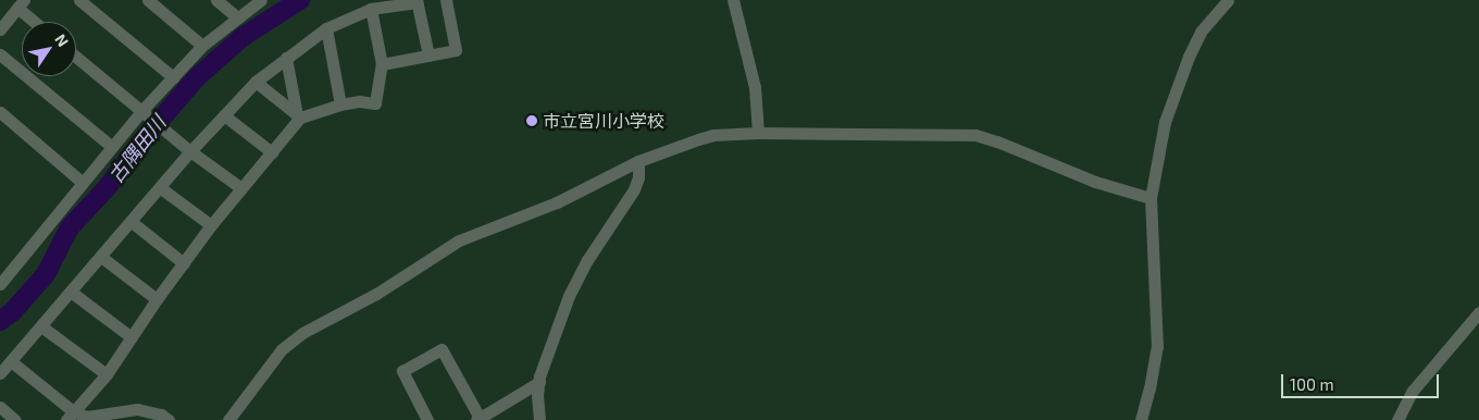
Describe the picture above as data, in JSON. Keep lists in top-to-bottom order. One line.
{"water":["古隅田川"],"places":["市立宮川小学校"],"scale_bar":"100 m","north":"top right"}
